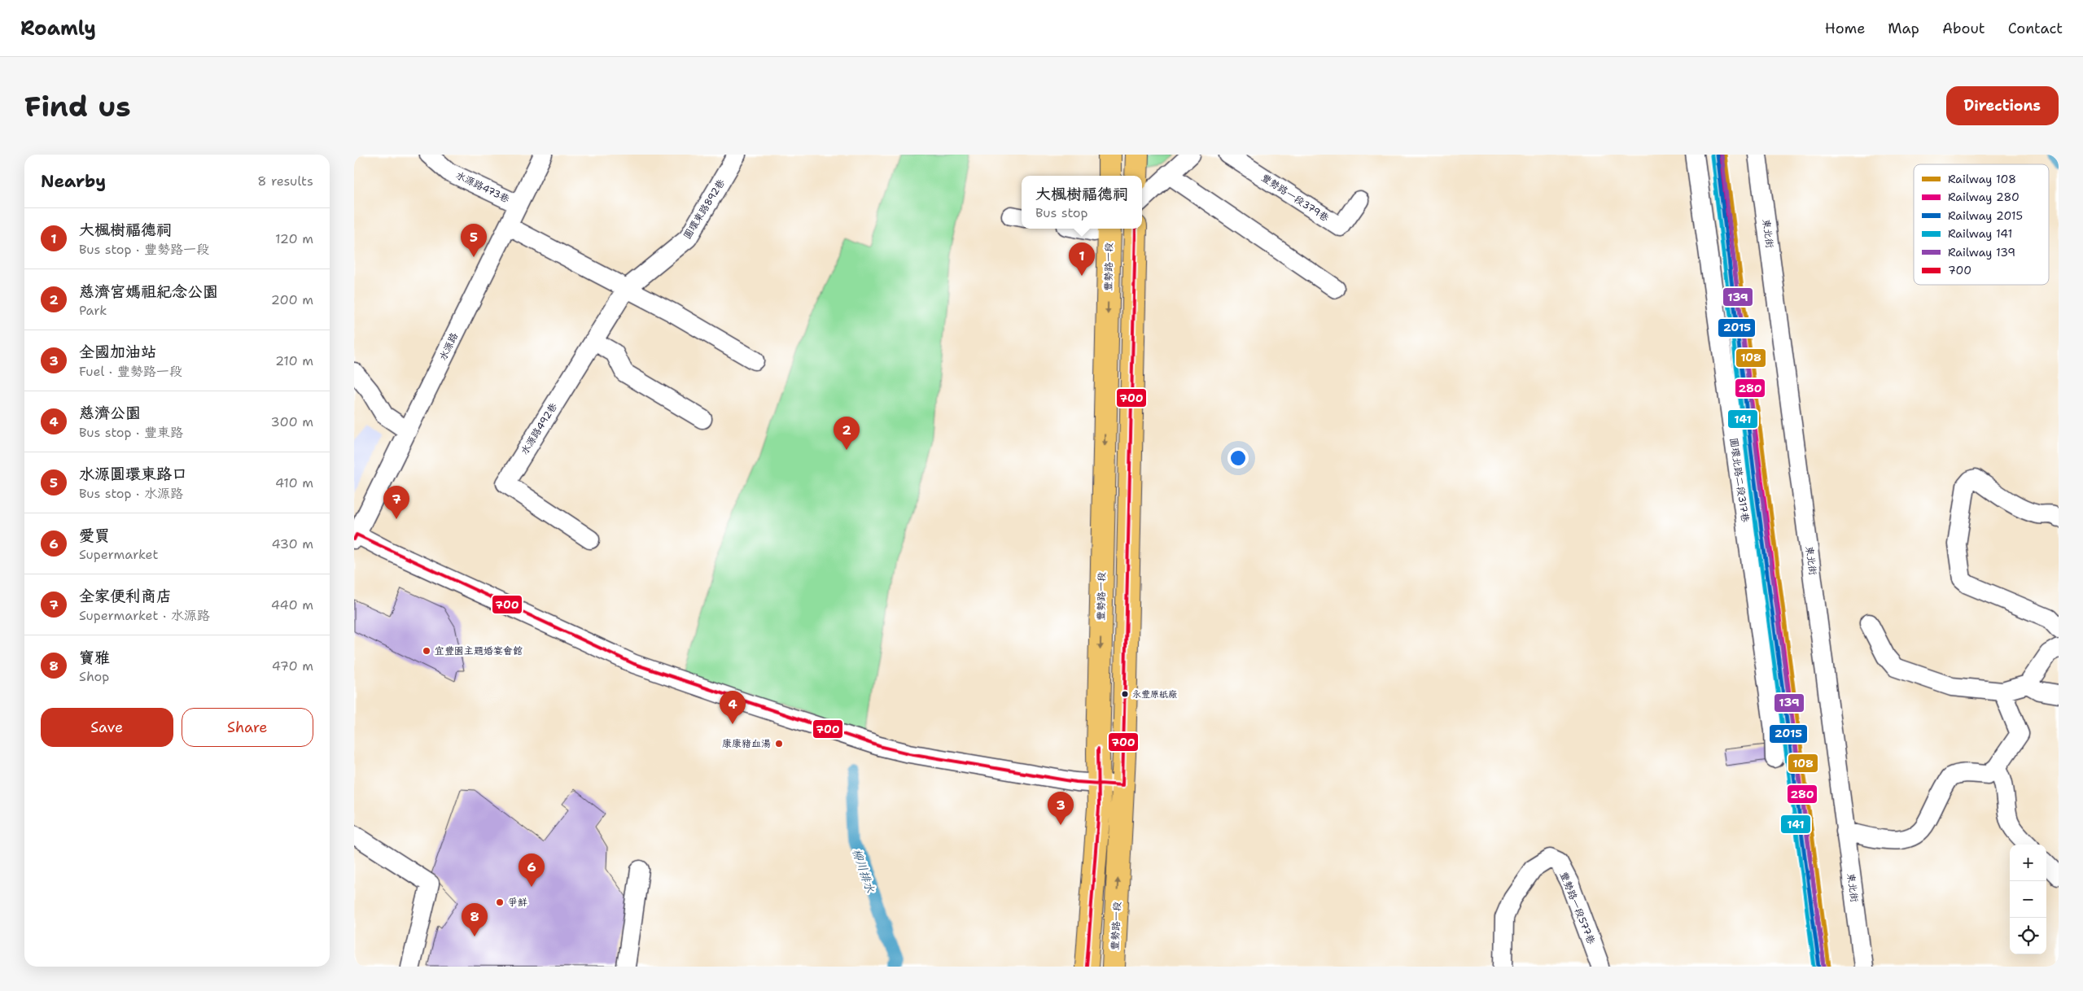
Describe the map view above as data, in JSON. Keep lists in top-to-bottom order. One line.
{"streets":{"main road":["豐勢路一段"],"street":["水源路473巷","豐勢路一段379巷","圓環東路892巷","東北街","水源路","水源路492巷","圓環北路二段317巷","豐勢路一段577巷"]},"crossings":[["水源路473巷","水源路"],["圓環東路892巷","水源路492巷"]],"water":["柳川排水"],"places":["宜豐園主題婚宴會館","永豐原紙廠","康康豬血湯","爭鮮"],"lines":["rail line 108","rail line 2015","rail line 139","rail line 280","rail line 141","transit line 700"],"legend":["Railway 108","Railway 280","Railway 2015","Railway 141","Railway 139","700"],"page":{"header":"Roamly","nav":["Home","Map","About","Contact"],"buttons":["Directions",["Save","Share"]],"title":"Find us","heading":["Nearby","8 results"],"popup":["大楓樹福德祠","Bus stop"],"list":[{"mark":"1","name":"大楓樹福德祠","note":"Bus stop · 豐勢路一段","value":"120 m"},{"mark":"2","name":"慈濟宮媽祖紀念公園","note":"Park","value":"200 m"},{"mark":"3","name":"全國加油站","note":"Fuel · 豐勢路一段","value":"210 m"},{"mark":"4","name":"慈濟公園","note":"Bus stop · 豐東路","value":"300 m"},{"mark":"5","name":"水源圓環東路口","note":"Bus stop · 水源路","value":"410 m"},{"mark":"6","name":"愛買","note":"Supermarket","value":"430 m"},{"mark":"7","name":"全家便利商店","note":"Supermarket · 水源路","value":"440 m"},{"mark":"8","name":"寶雅","note":"Shop","value":"470 m"}],"pins":["5","1","2","7","4","3","6","8"],"map_buttons":["+","−"]}}
